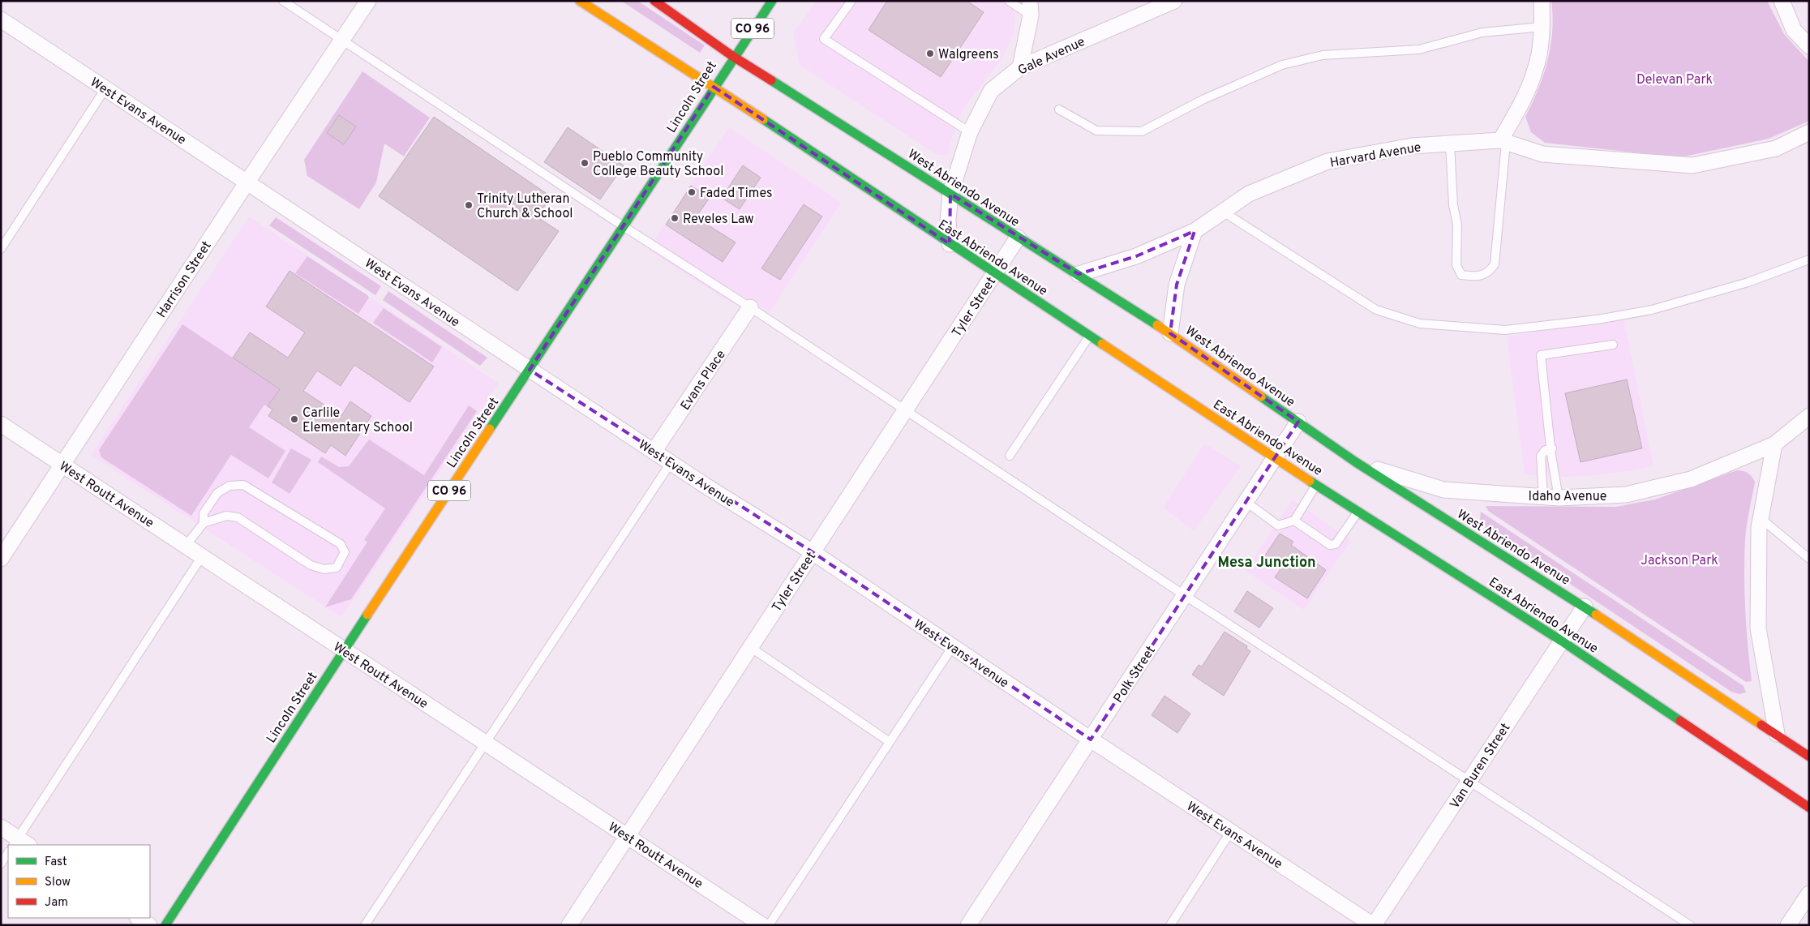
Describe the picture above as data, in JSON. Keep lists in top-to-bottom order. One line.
{"streets":{"main road":["CO 96","Lincoln Street","West Abriendo Avenue","East Abriendo Avenue"],"street":["Gale Avenue","West Evans Avenue","Harvard Avenue","Harrison Street","Tyler Street","Evans Place","West Routt Avenue","Idaho Avenue","Polk Street","Van Buren Street"]},"crossings":[["CO 96","Lincoln Street"],["CO 96","West Abriendo Avenue"],["Gale Avenue","West Abriendo Avenue"],["Gale Avenue","East Abriendo Avenue"],["Lincoln Street","West Evans Avenue"],["Lincoln Street","West Abriendo Avenue"],["Lincoln Street","East Abriendo Avenue"],["Lincoln Street","West Routt Avenue"],["West Evans Avenue","Harrison Street"],["West Evans Avenue","Tyler Street"],["West Evans Avenue","Evans Place"],["West Evans Avenue","Polk Street"],["West Evans Avenue","Van Buren Street"],["Harvard Avenue","West Abriendo Avenue"],["West Abriendo Avenue","Tyler Street"],["West Abriendo Avenue","Idaho Avenue"],["West Abriendo Avenue","Polk Street"],["West Abriendo Avenue","Van Buren Street"],["East Abriendo Avenue","Tyler Street"],["East Abriendo Avenue","Polk Street"],["East Abriendo Avenue","Van Buren Street"],["Harrison Street","West Routt Avenue"],["Tyler Street","West Routt Avenue"]],"districts":["Mesa Junction"],"parks":["Delevan Park","Jackson Park"],"places":["Walgreens","Pueblo Community College Beauty School","Faded Times","Trinity Lutheran Church & School","Reveles Law","Carlile Elementary School"],"legend":["Fast","Slow","Jam"]}
